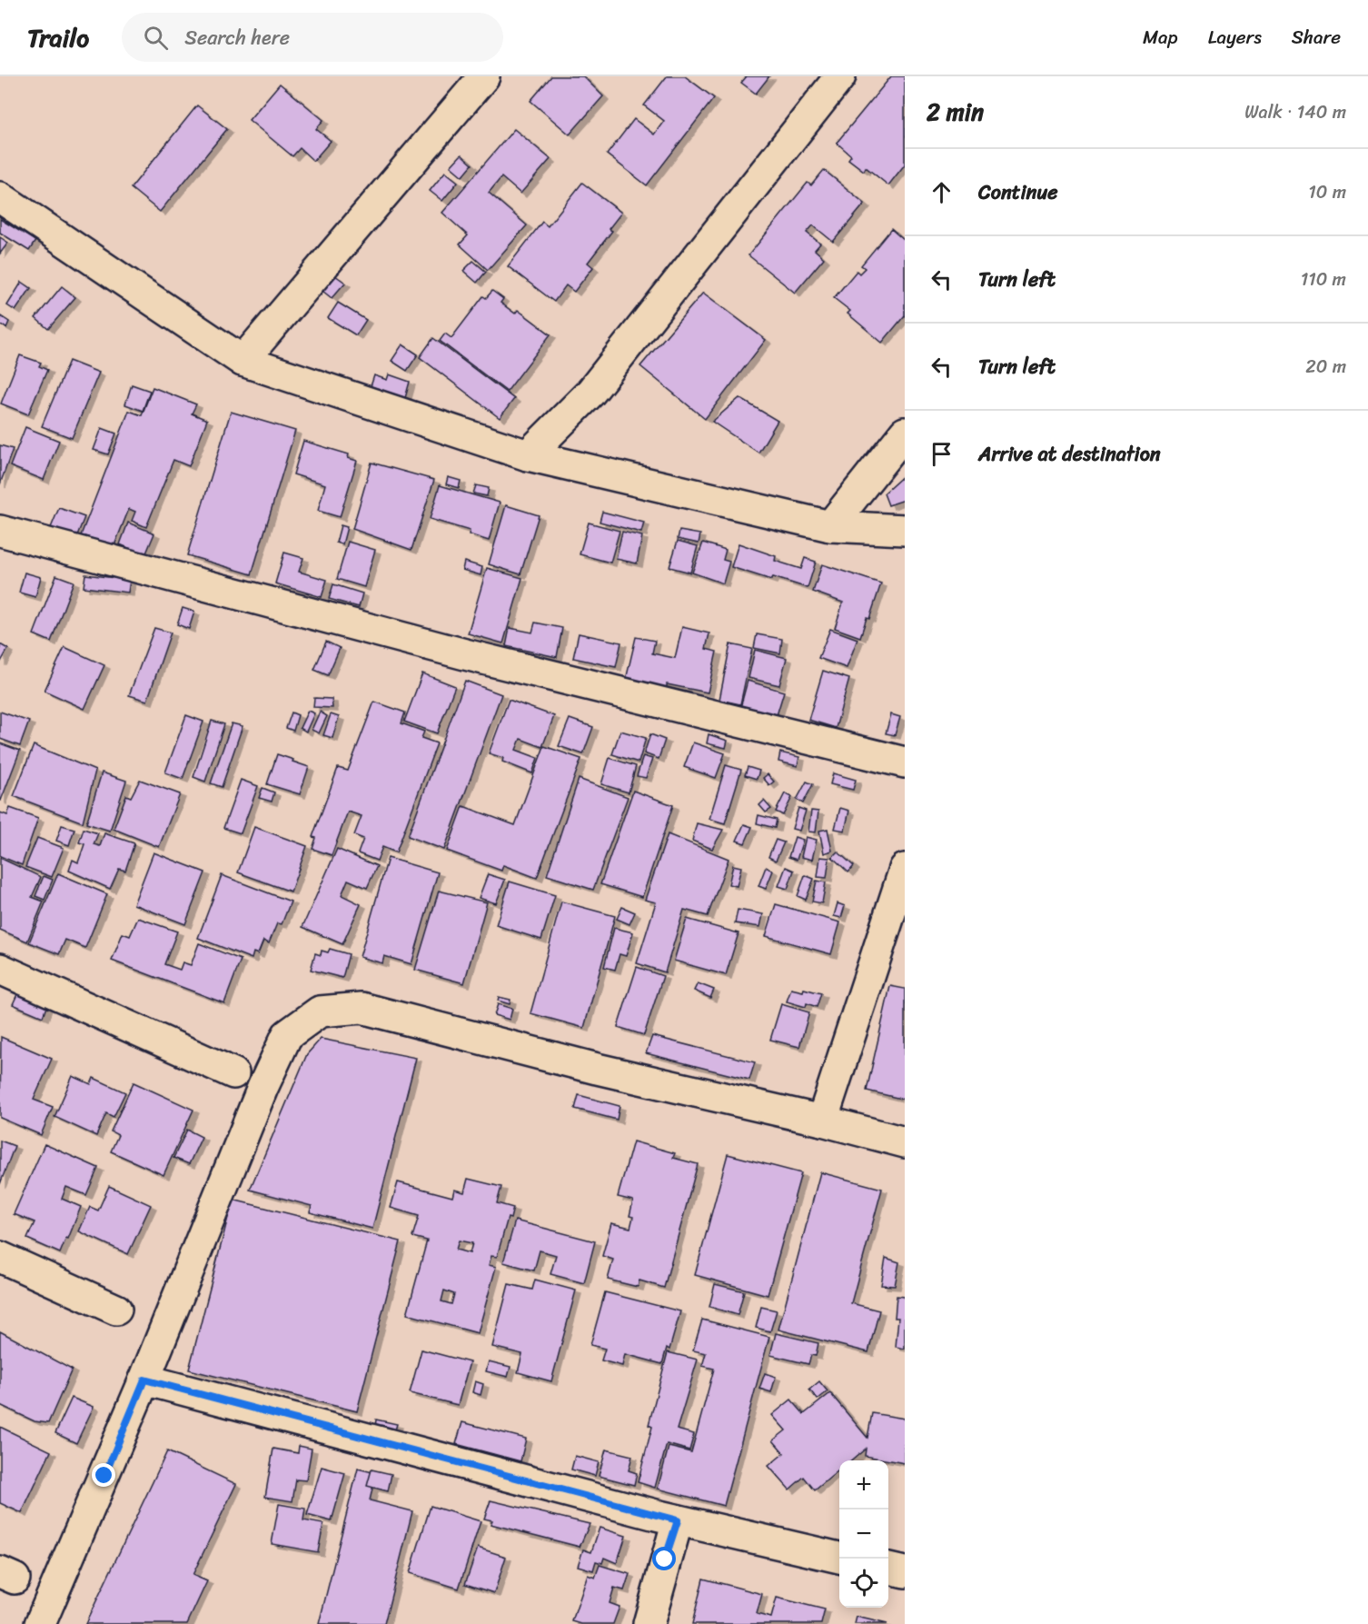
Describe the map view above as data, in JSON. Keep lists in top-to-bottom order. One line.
{"page":{"header":"Trailo","search":"Search here","nav":["Map","Layers","Share"],"heading":["2 min","Walk · 140 m"],"list":[["Continue","10 m"],["Turn left","110 m"],["Turn left","20 m"],"Arrive at destination"],"map_buttons":["+","−"]}}
